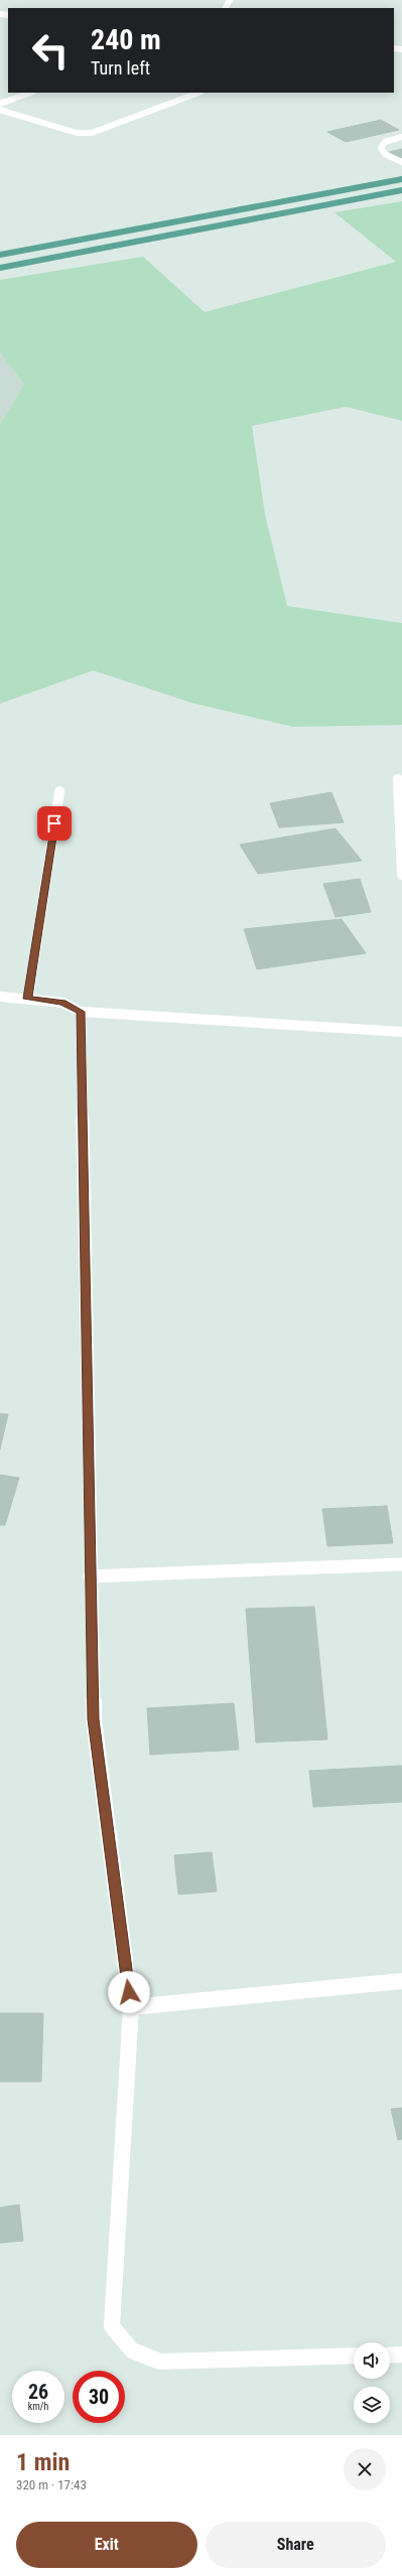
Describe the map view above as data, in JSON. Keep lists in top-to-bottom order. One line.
{"page":{"turn":["240 m","Turn left"],"speed":"26 km/h","limit":"30","heading":["1 min","320 m · 17:43"],"buttons":["Exit","Share"]}}
